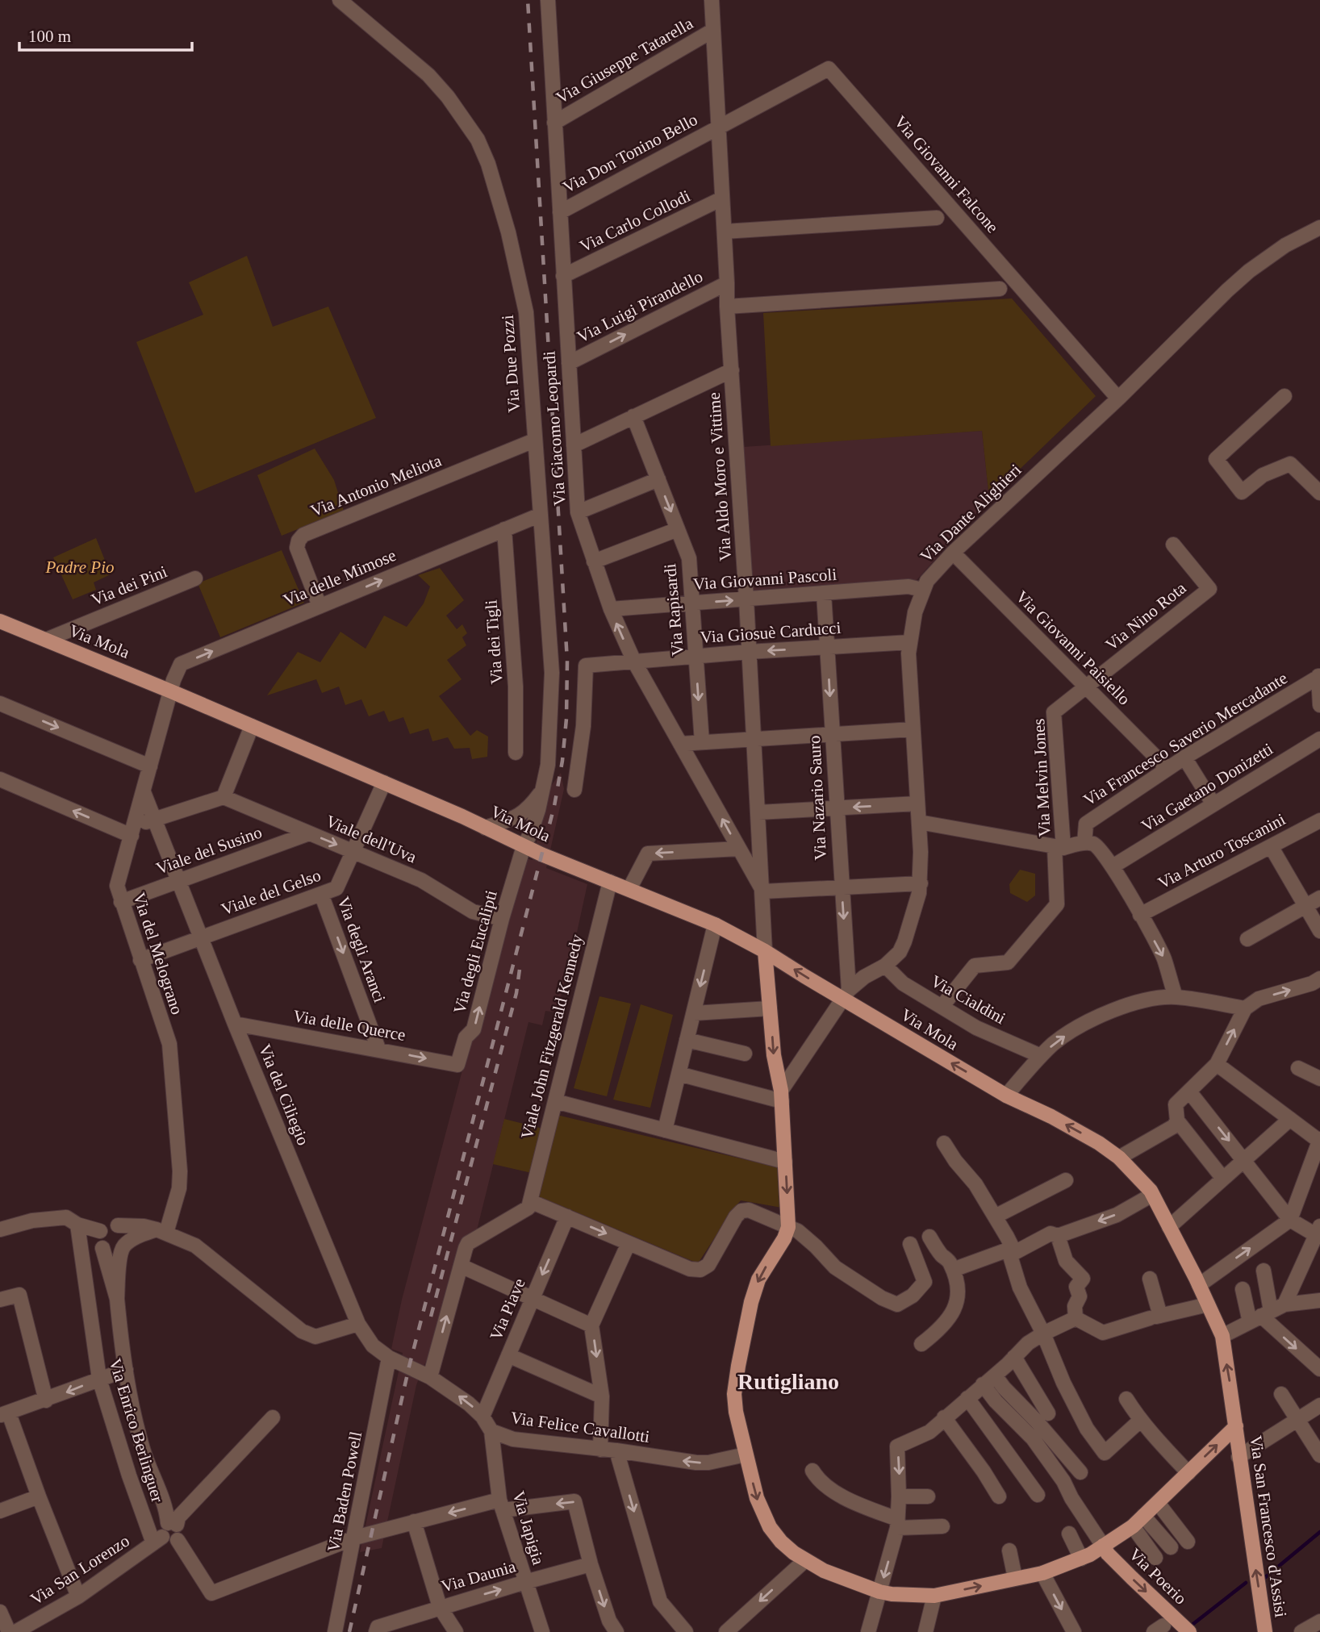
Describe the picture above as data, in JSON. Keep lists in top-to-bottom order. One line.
{"streets":{"main road":["Via Mola","Via San Francesco d'Assisi","Via Poerio"],"street":["Via Giuseppe Tatarella","Via Don Tonino Bello","Via Giovanni Falcone","Via Carlo Collodi","Via Luigi Pirandello","Via Due Pozzi","Via Giacomo Leopardi","Via Aldo Moro e Vittime","Via Antonio Meliota","Via Dante Alighieri","Via delle Mimose","Via Giovanni Pascoli","Via dei Pini","Via Rapisardi","Via Nino Rota","Via Giosuè Carducci","Via dei Tigli","Via Giovanni Paisiello","Via Francesco Saverio Mercadante","Via Melvin Jones","Via Gaetano Donizetti","Via Nazario Sauro","Viale dell'Uva","Viale del Susino","Via Arturo Toscanini","Viale del Gelso","Via degli Aranci","Via degli Eucalipti","Via del Melograno","Via Cialdini","Via delle Querce","Viale John Fitzgerald Kennedy","Via del Ciliegio","Via Piave","Via Felice Cavallotti","Via Enrico Berlinguer","Via Baden Powell","Via Japigia","Via San Lorenzo","Via Daunia"]},"crossings":[["Via Giuseppe Tatarella","Via Giacomo Leopardi"],["Via Giuseppe Tatarella","Via Aldo Moro e Vittime"],["Via Don Tonino Bello","Via Giovanni Falcone"],["Via Don Tonino Bello","Via Giacomo Leopardi"],["Via Don Tonino Bello","Via Aldo Moro e Vittime"],["Via Giovanni Falcone","Via Aldo Moro e Vittime"],["Via Giovanni Falcone","Via Dante Alighieri"],["Via Carlo Collodi","Via Giacomo Leopardi"],["Via Carlo Collodi","Via Aldo Moro e Vittime"],["Via Luigi Pirandello","Via Giacomo Leopardi"],["Via Luigi Pirandello","Via Aldo Moro e Vittime"],["Via Due Pozzi","Via Antonio Meliota"],["Via Due Pozzi","Via delle Mimose"],["Via Due Pozzi","Via Mola"],["Via Due Pozzi","Via degli Eucalipti"],["Via Giacomo Leopardi","Via Aldo Moro e Vittime"],["Via Giacomo Leopardi","Via Giovanni Pascoli"],["Via Giacomo Leopardi","Via Giosuè Carducci"],["Via Aldo Moro e Vittime","Via Giovanni Pascoli"],["Via Aldo Moro e Vittime","Via Giosuè Carducci"],["Via Aldo Moro e Vittime","Via Mola"],["Via Antonio Meliota","Via delle Mimose"],["Via Dante Alighieri","Via Giovanni Pascoli"],["Via Dante Alighieri","Via Giosuè Carducci"],["Via Dante Alighieri","Via Mola"],["Via Dante Alighieri","Via Giovanni Paisiello"],["Via Dante Alighieri","Via Nazario Sauro"],["Via Dante Alighieri","Via Cialdini"],["Via delle Mimose","Via Mola"],["Via delle Mimose","Via dei Tigli"],["Via delle Mimose","Via del Melograno"],["Via Giovanni Pascoli","Via Rapisardi"],["Via Giovanni Pascoli","Via Nazario Sauro"],["Via dei Pini","Via Mola"],["Via Rapisardi","Via Giosuè Carducci"],["Via Nino Rota","Via Giovanni Paisiello"],["Via Nino Rota","Via Melvin Jones"],["Via Giosuè Carducci","Via Nazario Sauro"],["Via Mola","Via Nazario Sauro"],["Via Mola","Viale del Gelso"],["Via Mola","Via degli Eucalipti"],["Via Mola","Via del Melograno"],["Via Mola","Viale John Fitzgerald Kennedy"],["Via Mola","Via San Francesco d'Assisi"],["Via Giovanni Paisiello","Via Francesco Saverio Mercadante"],["Via Giovanni Paisiello","Via Melvin Jones"],["Viale dell'Uva","Viale del Susino"],["Viale dell'Uva","Viale del Gelso"],["Viale dell'Uva","Via degli Eucalipti"],["Viale del Susino","Via del Melograno"],["Viale del Susino","Via del Ciliegio"],["Viale del Gelso","Via degli Aranci"],["Viale del Gelso","Via del Melograno"],["Viale del Gelso","Via del Ciliegio"],["Via degli Aranci","Via delle Querce"],["Via degli Eucalipti","Via delle Querce"],["Via del Melograno","Via del Ciliegio"],["Via delle Querce","Via del Ciliegio"],["Via del Ciliegio","Via Felice Cavallotti"],["Via del Ciliegio","Via Baden Powell"],["Via Piave","Via Felice Cavallotti"],["Via Felice Cavallotti","Via Japigia"],["Via Enrico Berlinguer","Via San Lorenzo"],["Via Japigia","Via Daunia"]],"one_way":["Via delle Mimose","Via Rapisardi","Via Nazario Sauro","Via degli Aranci","Via degli Eucalipti","Via delle Querce","Via San Francesco d'Assisi","Via Poerio"],"districts":["Rutigliano"],"parks":["Padre Pio"],"scale_bar":"100 m"}
